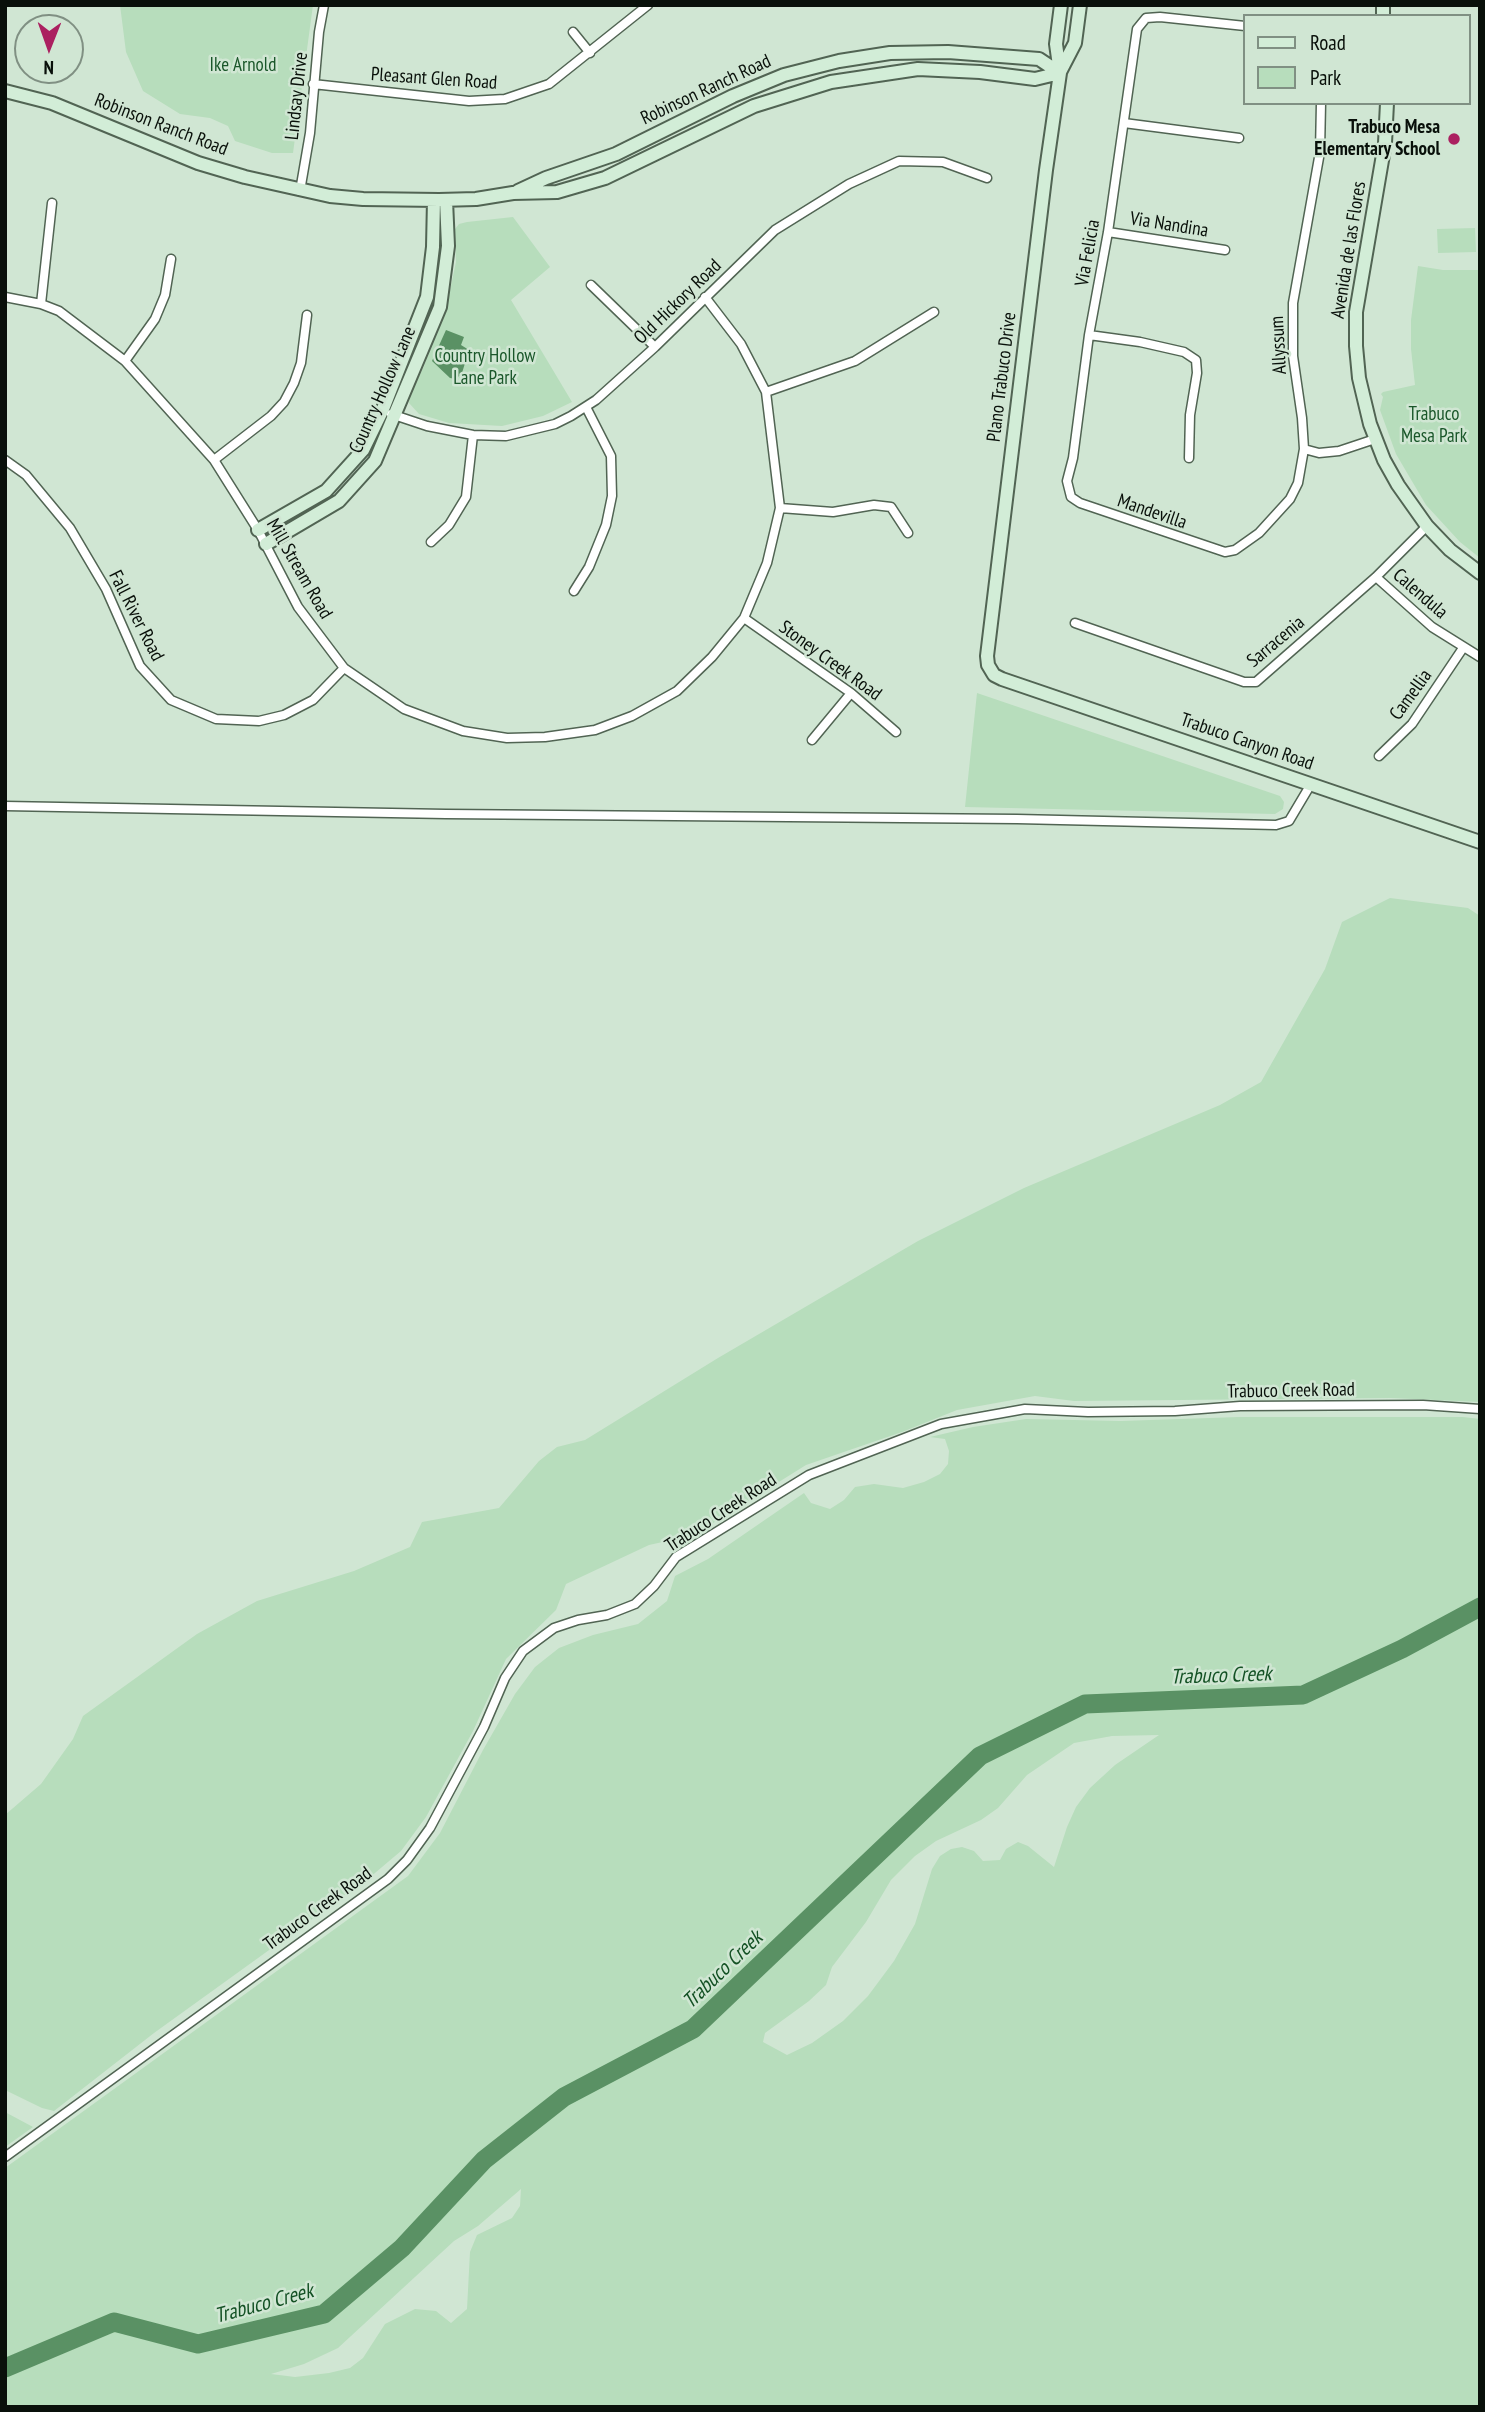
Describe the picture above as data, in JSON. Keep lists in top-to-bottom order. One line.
{"streets":{"street":["Pleasant Glen Road","Robinson Ranch Road","Lindsay Drive","Via Nandina","Avenida de las Flores","Via Felicia","Old Hickory Road","Allyssum","Plano Trabuco Drive","Country Hollow Lane","Mandevilla","Mill Stream Road","Calendula","Fall River Road","Sarracenia","Stoney Creek Road","Camellia","Trabuco Canyon Road","Trabuco Creek Road"]},"crossings":[["Pleasant Glen Road","Lindsay Drive"],["Robinson Ranch Road","Lindsay Drive"],["Robinson Ranch Road","Plano Trabuco Drive"],["Robinson Ranch Road","Country Hollow Lane"],["Via Nandina","Via Felicia"],["Avenida de las Flores","Sarracenia"],["Via Felicia","Mandevilla"],["Old Hickory Road","Country Hollow Lane"],["Old Hickory Road","Mill Stream Road"],["Allyssum","Mandevilla"],["Plano Trabuco Drive","Trabuco Canyon Road"],["Country Hollow Lane","Mill Stream Road"],["Mill Stream Road","Fall River Road"],["Mill Stream Road","Stoney Creek Road"],["Calendula","Sarracenia"],["Calendula","Camellia"]],"water":["Trabuco Creek"],"parks":["Ike Arnold","Country Hollow Lane Park","Trabuco Mesa Park"],"places":["Trabuco Mesa Elementary School"],"legend":["Road","Park"],"north":"bottom"}
